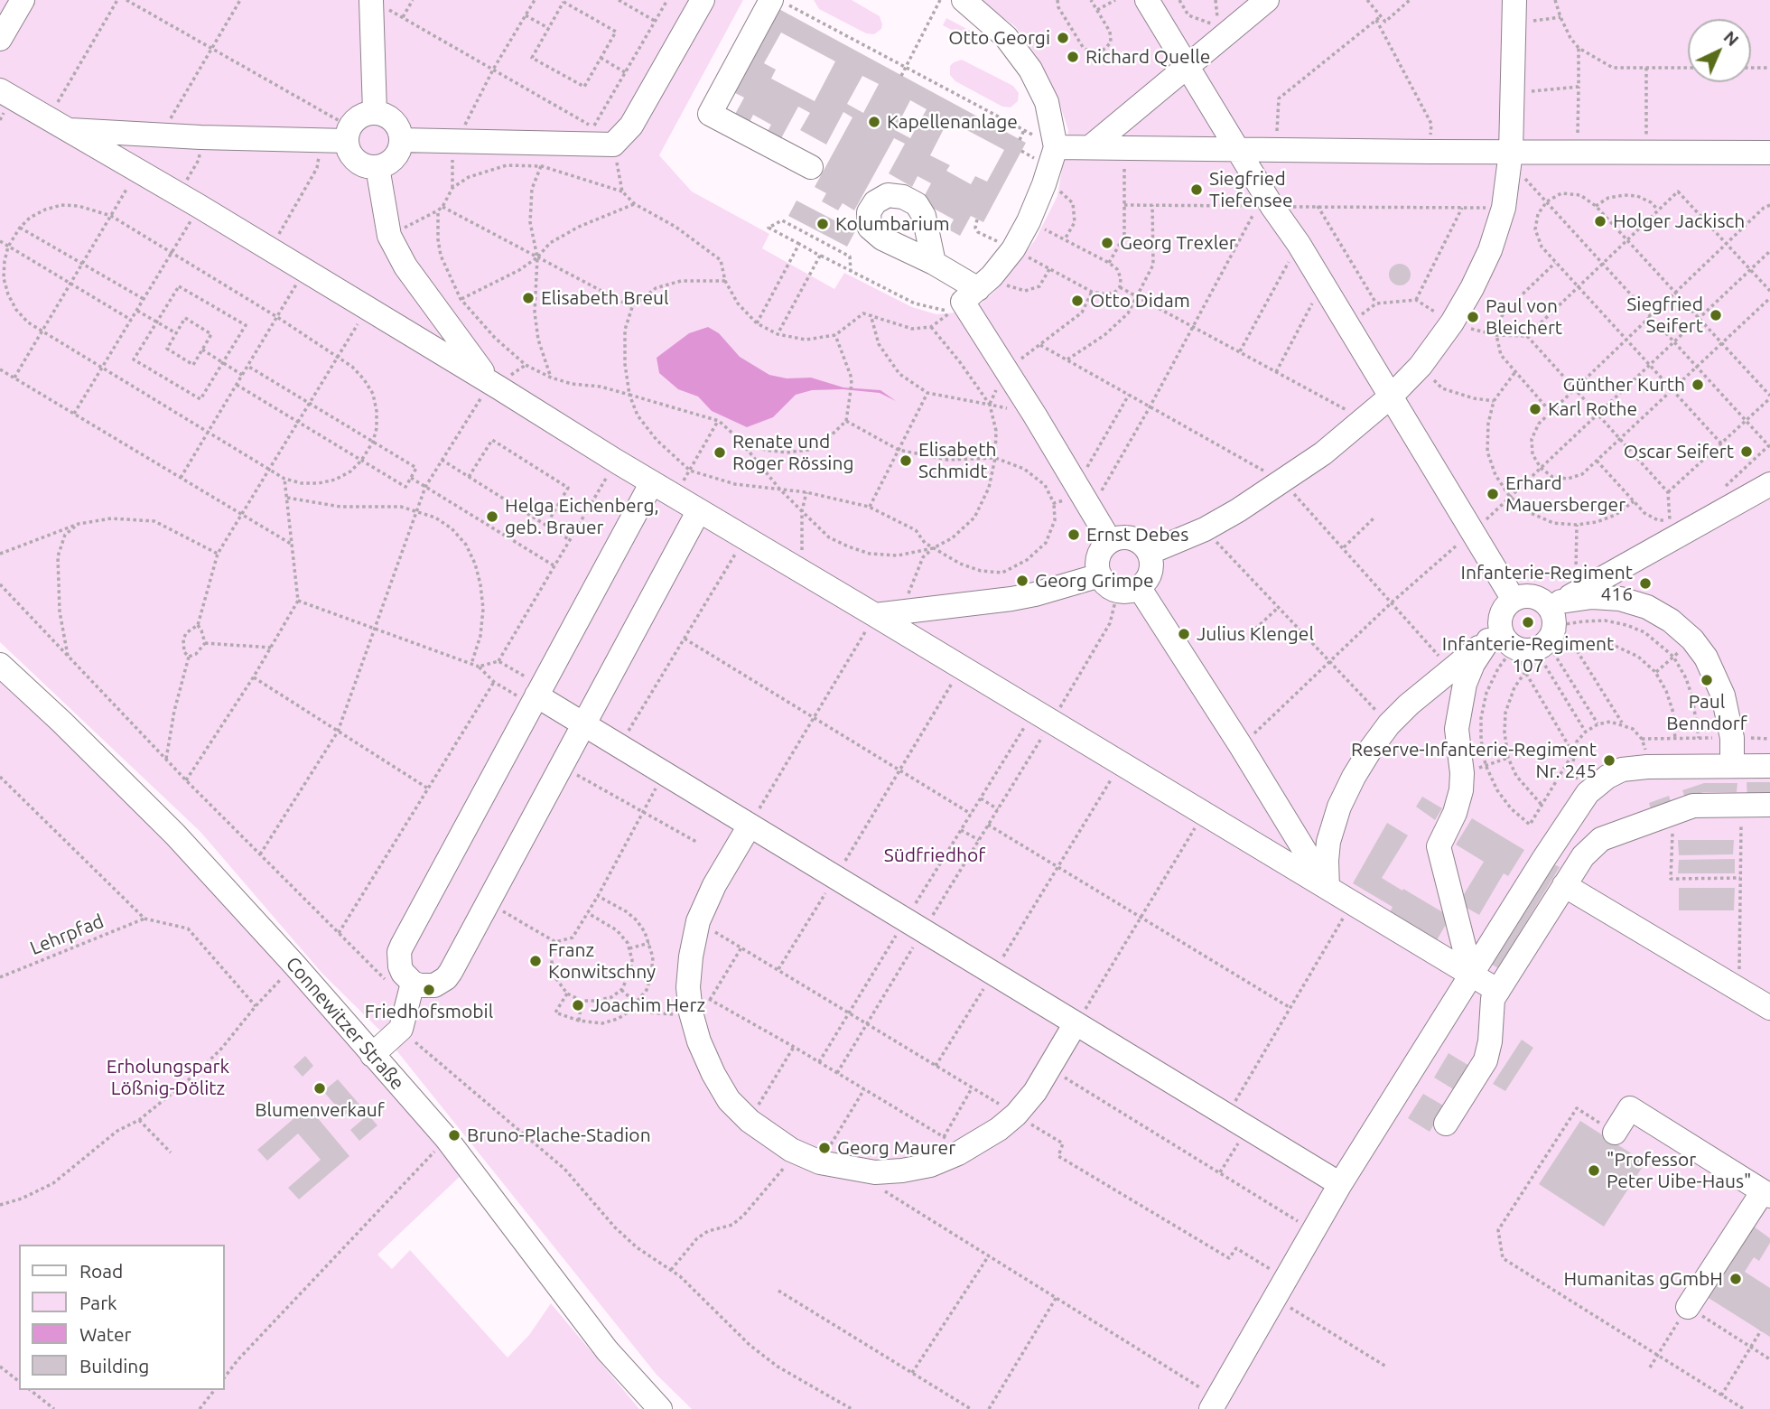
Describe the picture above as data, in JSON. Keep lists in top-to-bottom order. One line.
{"streets":{"street":["Connewitzer Straße"],"path":["Lehrpfad"]},"parks":["Südfriedhof","Erholungspark Lößnig-Dölitz"],"places":["Otto Georgi","Richard Quelle","Kapellenanlage","Siegfried Tiefensee","Holger Jackisch","Kolumbarium","Georg Trexler","Elisabeth Breul","Otto Didam","Siegfried Seifert","Paul von Bleichert","Günther Kurth","Karl Rothe","Oscar Seifert","Renate und Roger Rössing","Elisabeth Schmidt","Erhard Mauersberger","Helga Eichenberg, geb. Brauer","Ernst Debes","Georg Grimpe","Infanterie-Regiment 416","Infanterie-Regiment 107","Julius Klengel","Paul Benndorf","Reserve-Infanterie-Regiment Nr. 245","Franz Konwitschny","Friedhofsmobil","Joachim Herz","Blumenverkauf","Bruno-Plache-Stadion","Georg Maurer","\"Professor Peter Uibe-Haus\"","Humanitas gGmbH"],"legend":["Road","Park","Water","Building"],"north":"top right"}
